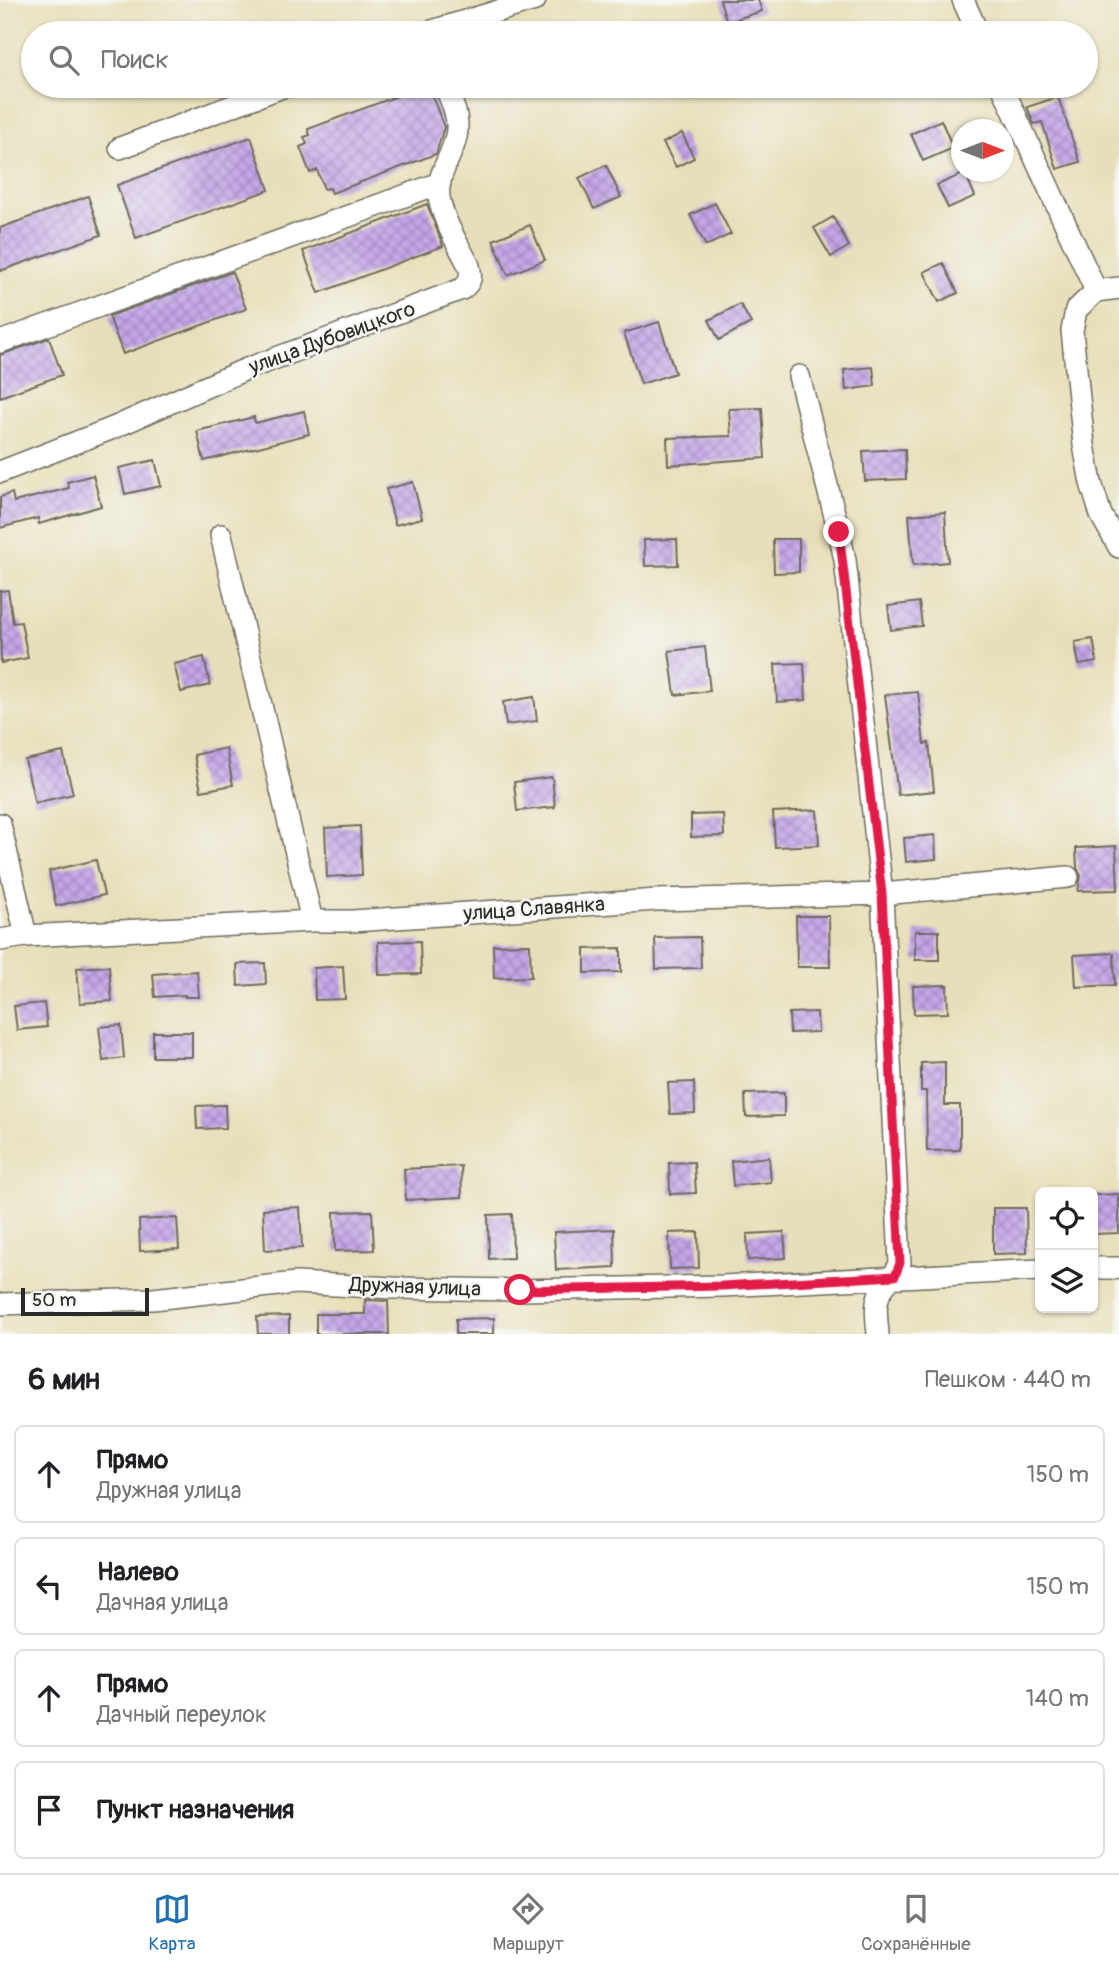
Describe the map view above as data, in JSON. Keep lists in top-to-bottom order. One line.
{"streets":{"street":["улица Дубовицкого","улица Славянка","Дружная улица"]},"scale_bar":"50 m","north":"right","page":{"search":"Поиск","scale":"50 m","heading":["6 мин","Пешком · 440 m"],"list":[["Прямо","Дружная улица","150 m"],["Налево","Дачная улица","150 m"],["Прямо","Дачный переулок","140 m"],"Пункт назначения"],"nav":["Карта","Маршрут","Сохранённые"]}}
